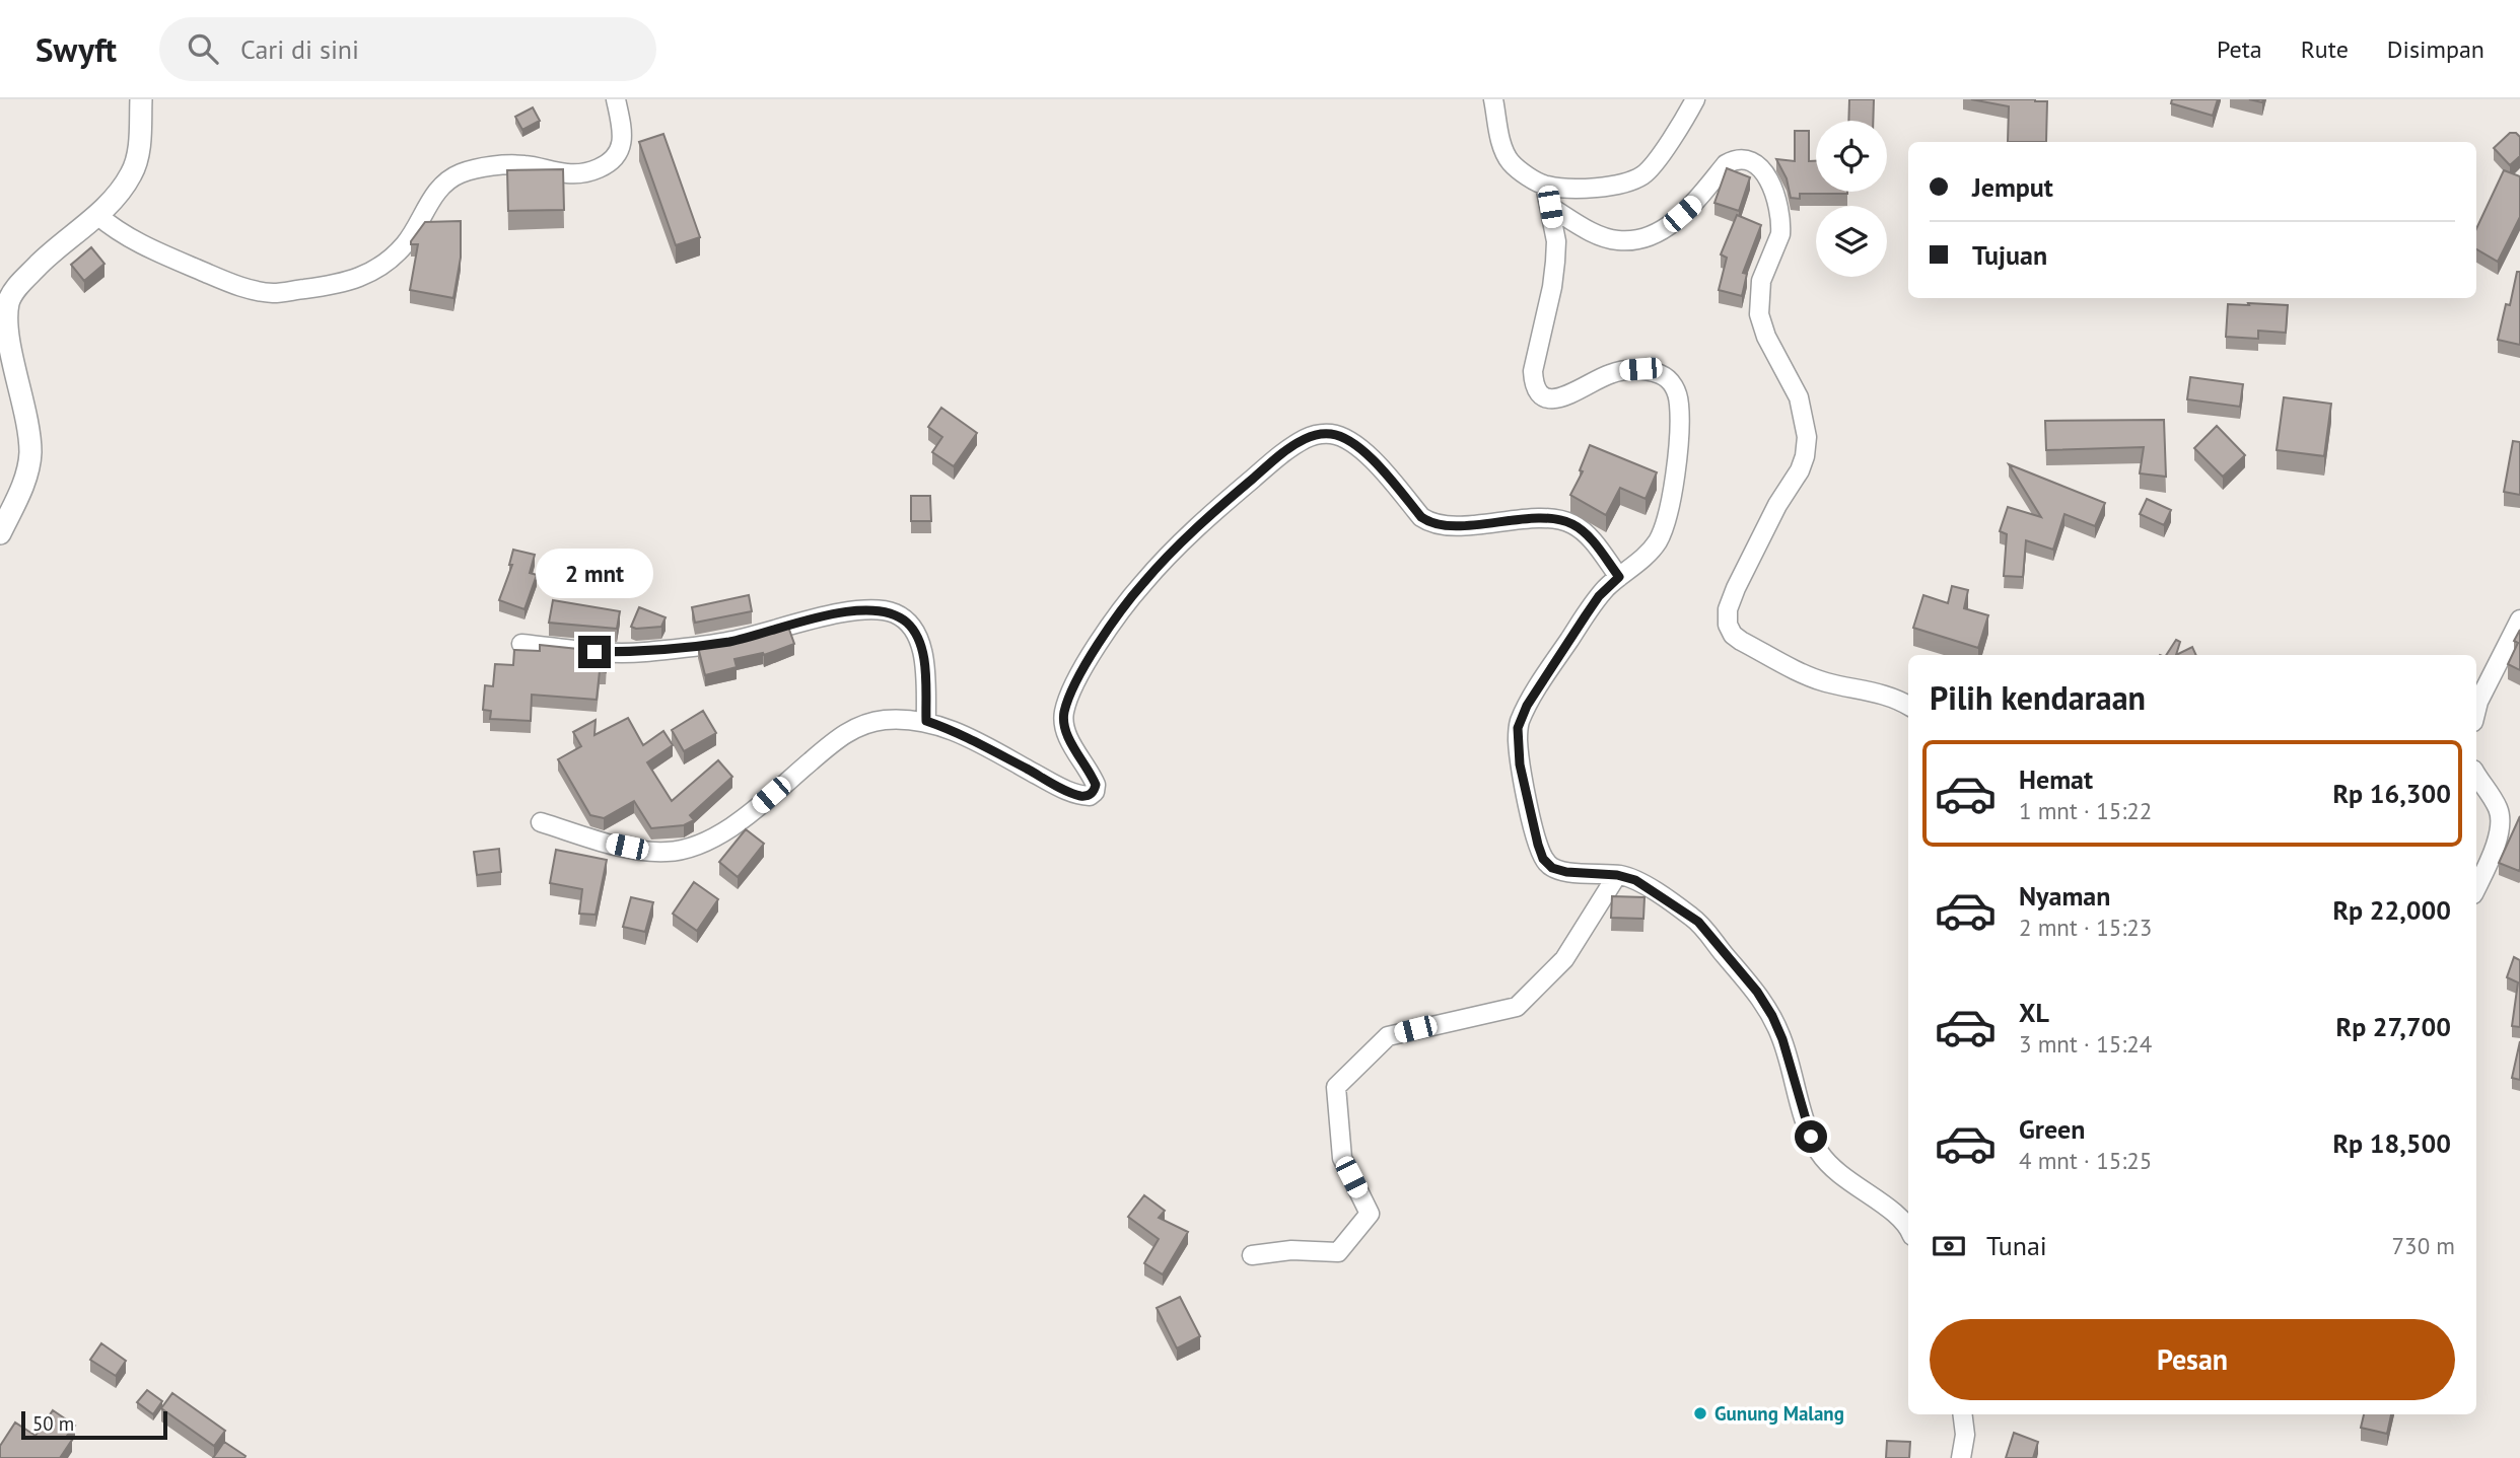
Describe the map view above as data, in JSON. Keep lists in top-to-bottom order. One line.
{"places":["Gunung Malang"],"scale_bar":"50 m","page":{"header":"Swyft","search":"Cari di sini","nav":["Peta","Rute","Disimpan"],"banner":["Jemput","Tujuan"],"bubble":"2 mnt","heading":"Pilih kendaraan","list":[{"name":"Hemat","note":"1 mnt · 15:22","value":"Rp 16,300"},{"name":"Nyaman","note":"2 mnt · 15:23","value":"Rp 22,000"},{"name":"XL","note":"3 mnt · 15:24","value":"Rp 27,700"},{"name":"Green","note":"4 mnt · 15:25","value":"Rp 18,500"}],"pay":["Tunai","730 m"],"buttons":"Pesan","scale":"50 m"}}
